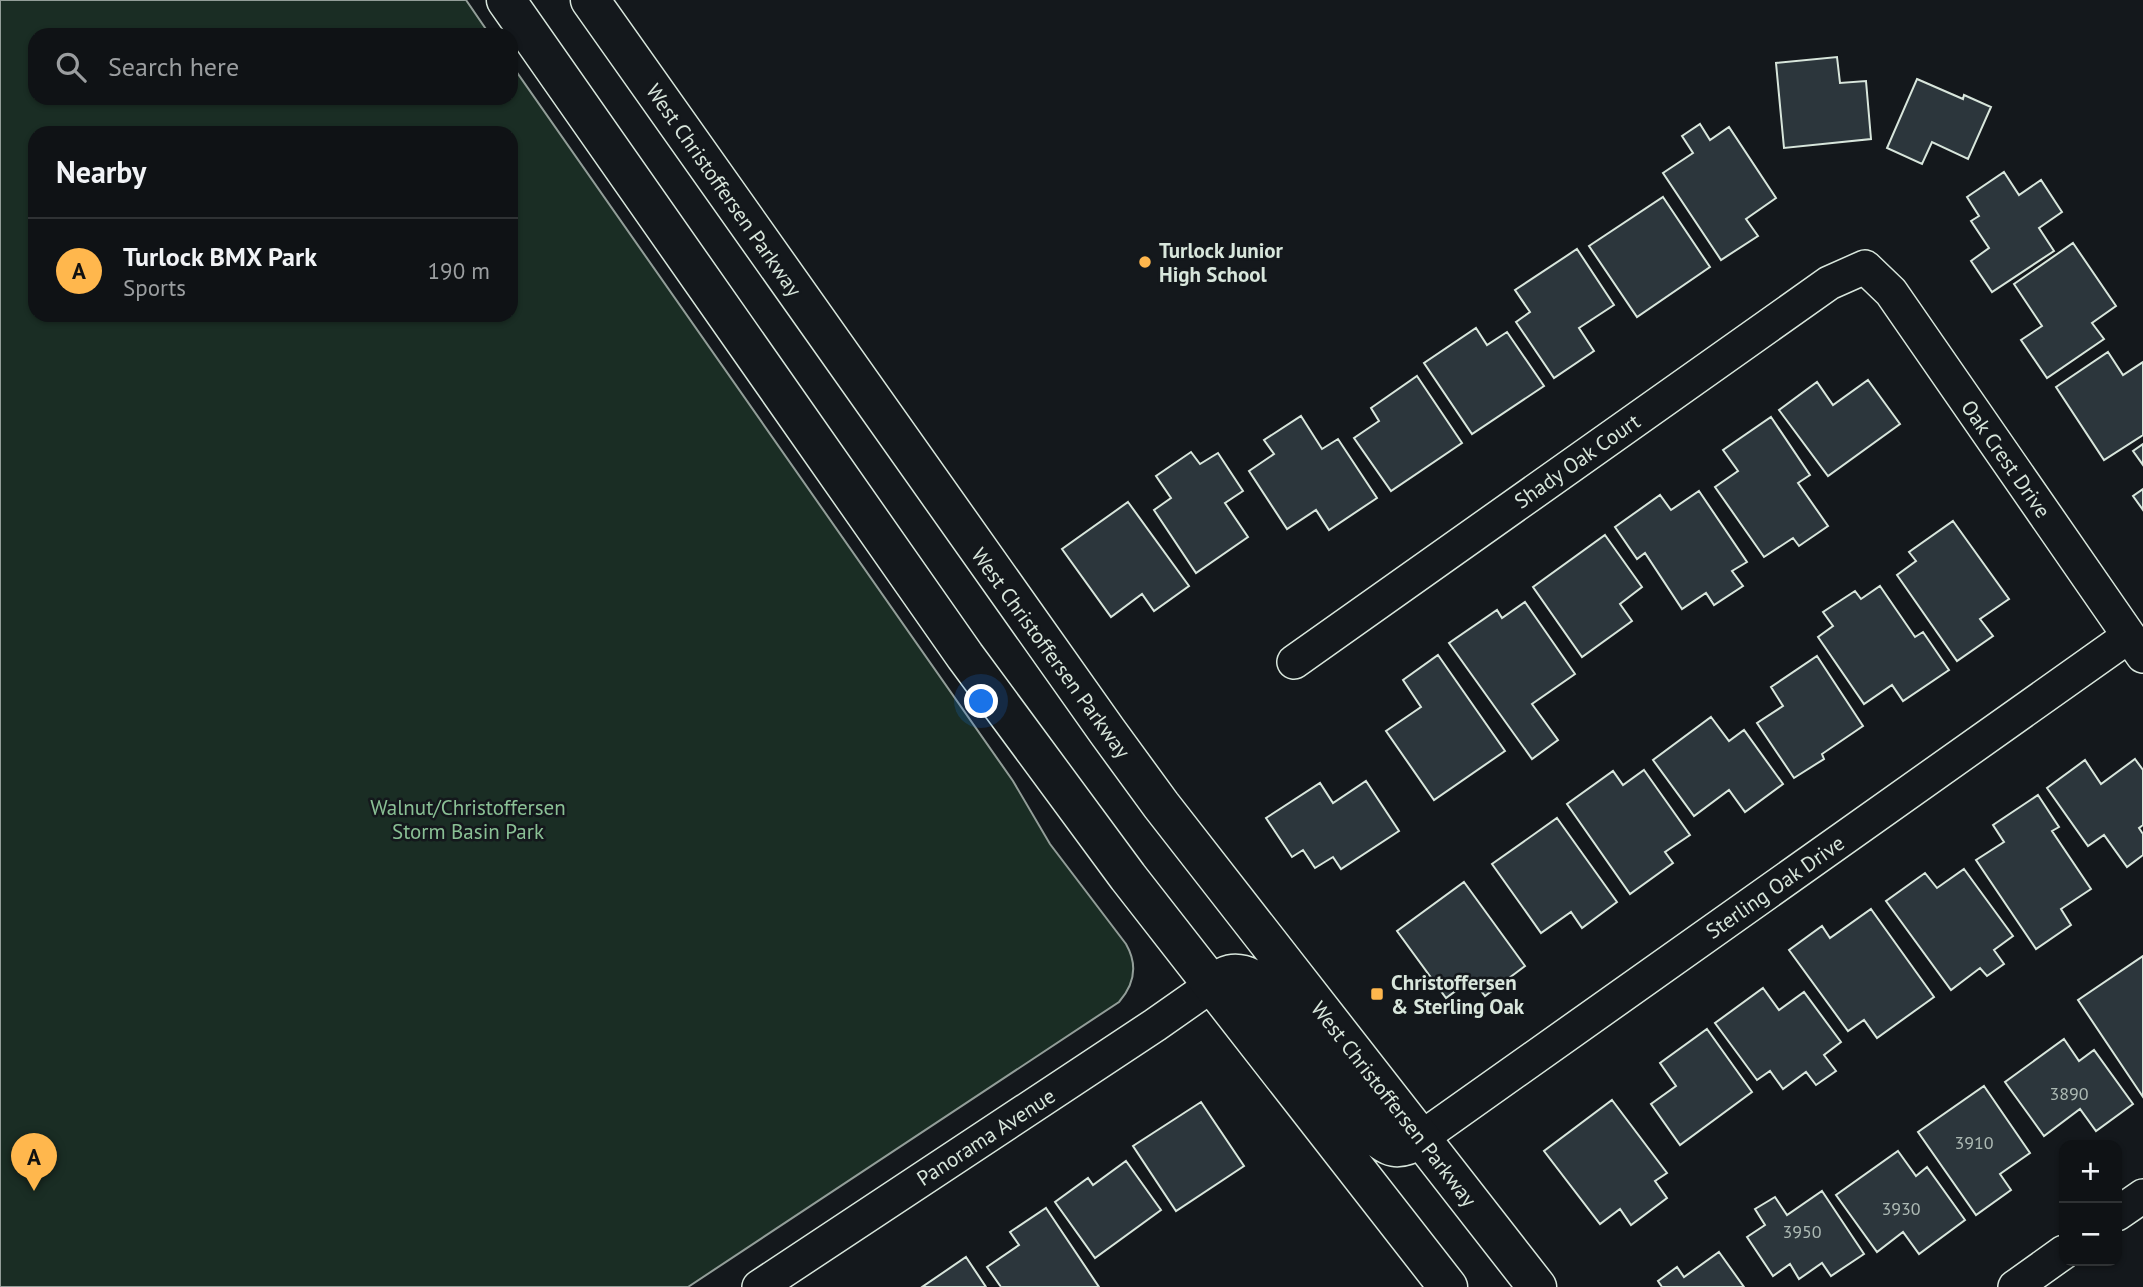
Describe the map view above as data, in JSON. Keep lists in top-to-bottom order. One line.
{"streets":{"street":["West Christoffersen Parkway","Oak Crest Drive","Shady Oak Court","Sterling Oak Drive","Panorama Avenue"]},"crossings":[["West Christoffersen Parkway","Sterling Oak Drive"],["Oak Crest Drive","Shady Oak Court"],["Oak Crest Drive","Sterling Oak Drive"]],"parks":["Walnut/Christoffersen Storm Basin Park"],"places":{"other":["Turlock Junior High School"],"transit":["Christoffersen & Sterling Oak"]},"house_numbers":["3890","3910","3930","3950"],"page":{"search":"Search here","heading":"Nearby","list":[{"mark":"A","name":"Turlock BMX Park","note":"Sports","value":"190 m"}],"pins":"A","map_buttons":["+","−"]}}
